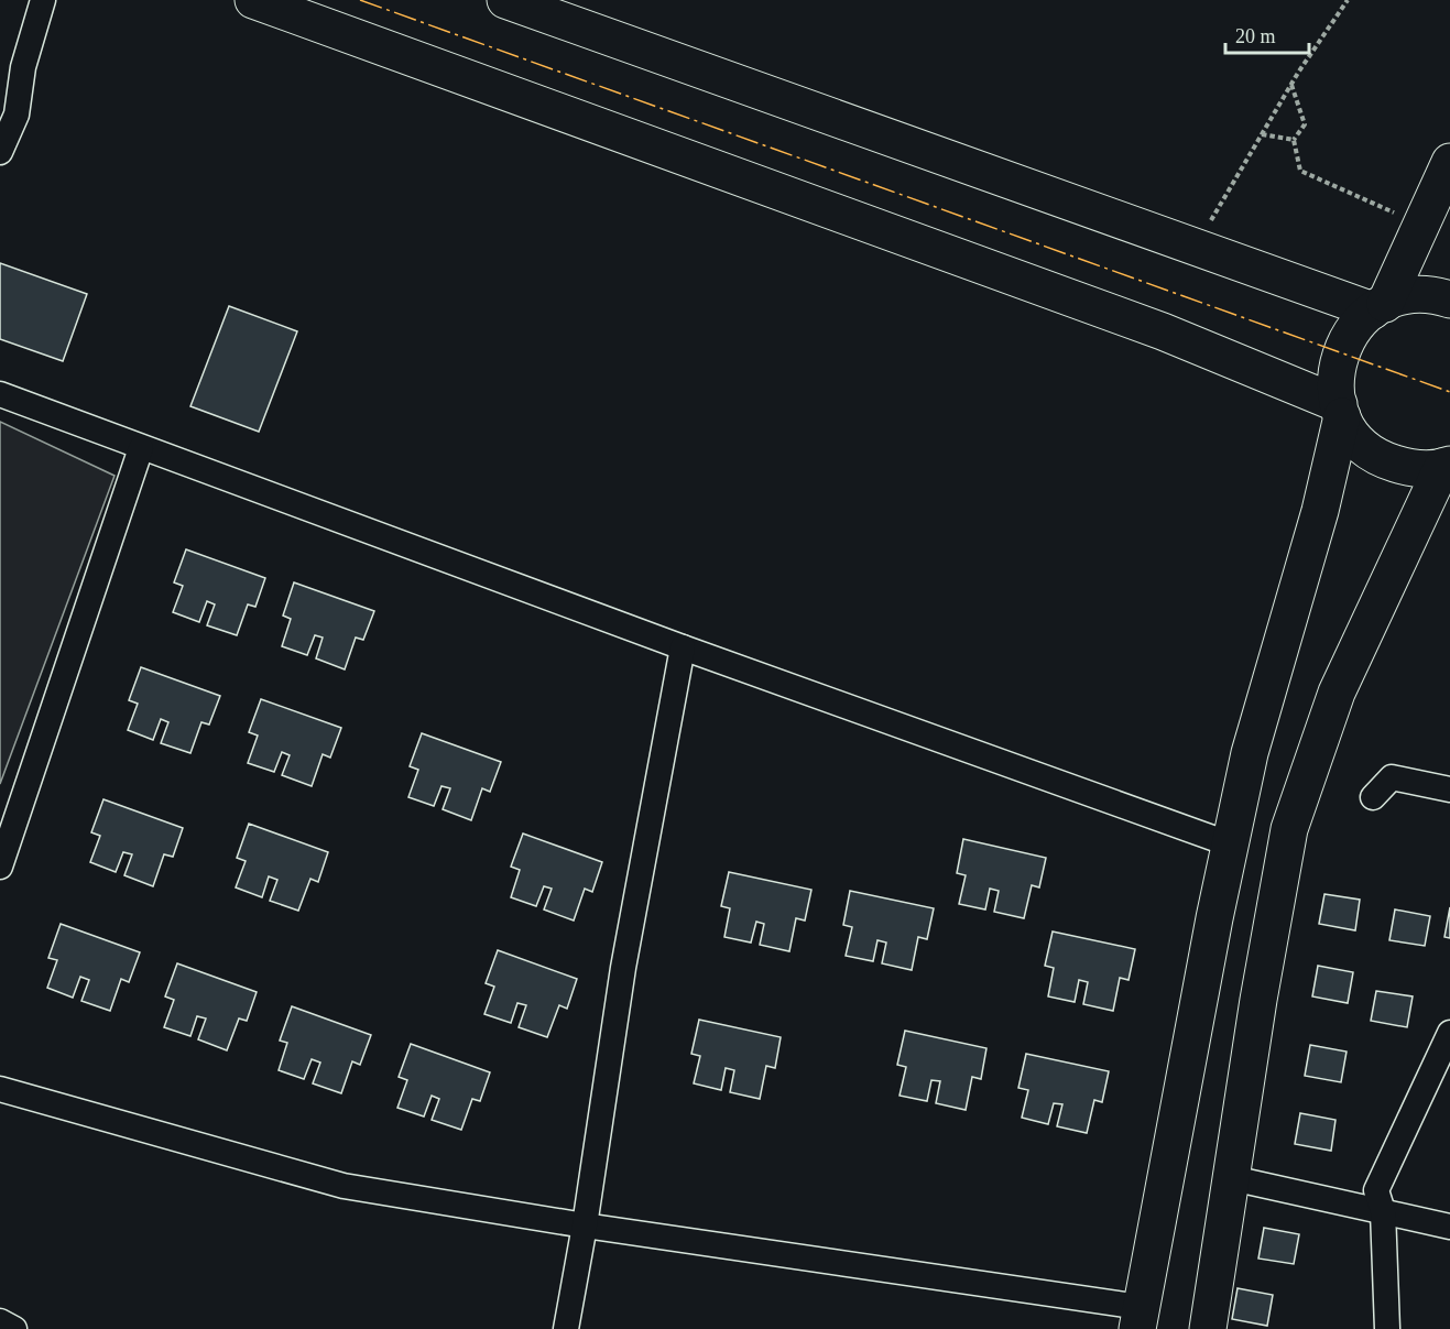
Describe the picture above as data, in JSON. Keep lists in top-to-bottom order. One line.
{"scale_bar":"20 m"}
